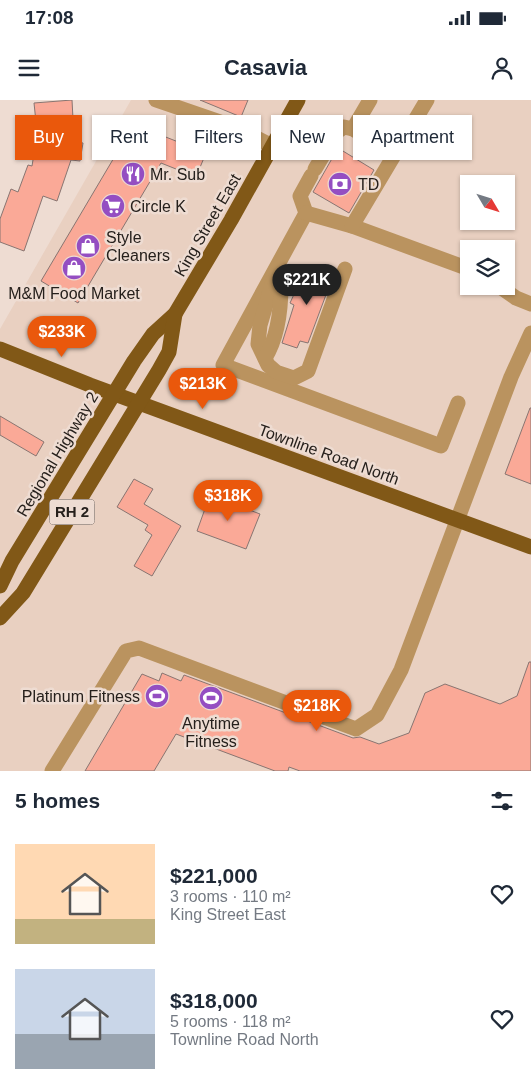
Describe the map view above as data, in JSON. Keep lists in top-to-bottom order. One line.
{"streets":{"main road":["King Street East","Regional Highway 2","Townline Road North","RH 2"]},"crossings":[["King Street East","Regional Highway 2"],["King Street East","Townline Road North"],["King Street East","RH 2"],["Regional Highway 2","Townline Road North"],["Townline Road North","RH 2"]],"places":{"restaurant":["Mr. Sub"],"bank":["TD"],"supermarket":["Circle K"],"shop":["Style Cleaners","M&M Food Market"],"sports":["Platinum Fitness","Anytime Fitness"]},"north":"bottom right","page":{"status":"17:08","header":"Casavia","chip":["Buy","Rent","Filters","New","Apartment"],"price":["$221K","$233K","$213K","$318K","$218K"],"heading":"5 homes","list":[{"name":"$221,000","note":"3 rooms · 110 m² · King Street East"},{"name":"$318,000","note":"5 rooms · 118 m² · Townline Road North"}]}}
